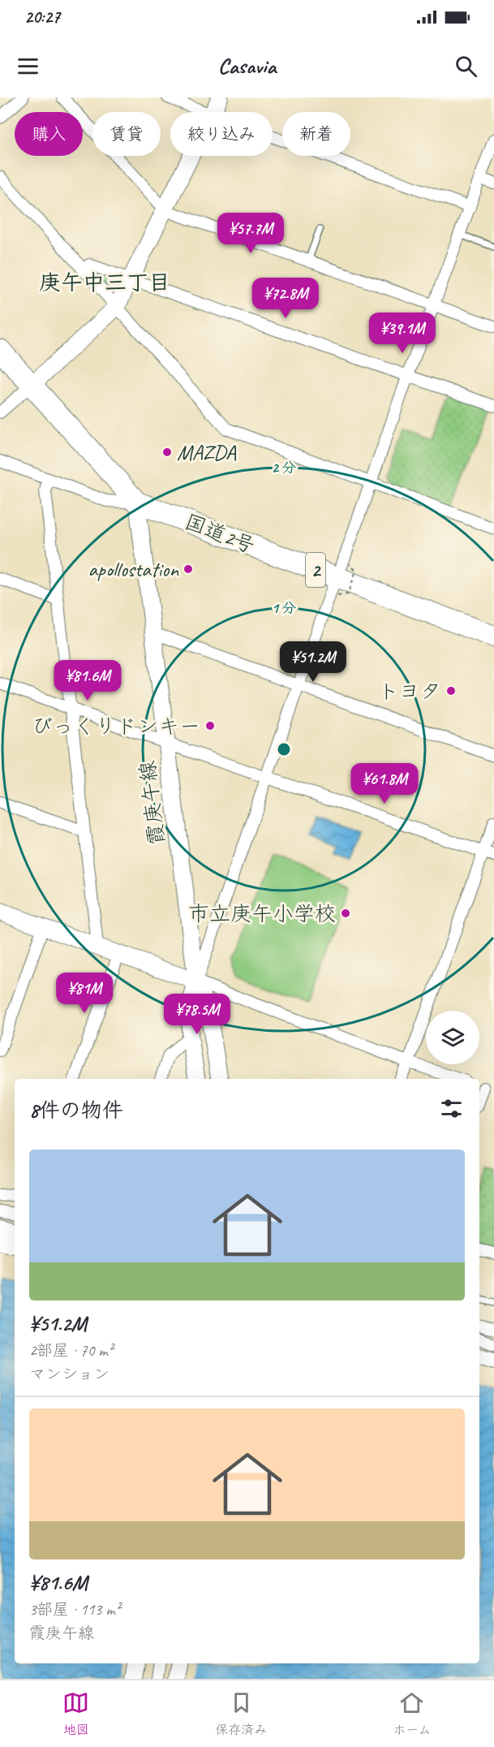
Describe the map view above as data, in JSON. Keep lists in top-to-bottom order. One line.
{"streets":{"highway":["国道2号","2"],"street":["霞庚午線"]},"crossings":[["国道2号","霞庚午線"]],"districts":["庚午中三丁目"],"places":["MAZDA","apollostation","トヨタ","びっくりドンキー","市立庚午小学校"],"page":{"status":"20:27","header":"Casavia","chip":["購入","賃貸","絞り込み","新着"],"price":["¥57.7M","¥72.8M","¥39.1M","¥51.2M","¥81.6M","¥61.8M","¥81M","¥78.5M"],"heading":"8件の物件","list":[{"name":"¥51.2M","note":"2部屋 · 70 m² · マンション"},{"name":"¥81.6M","note":"3部屋 · 113 m² · 霞庚午線"}],"tabs":["地図","保存済み","ホーム"]},"rings":["2 分","1 分"]}
